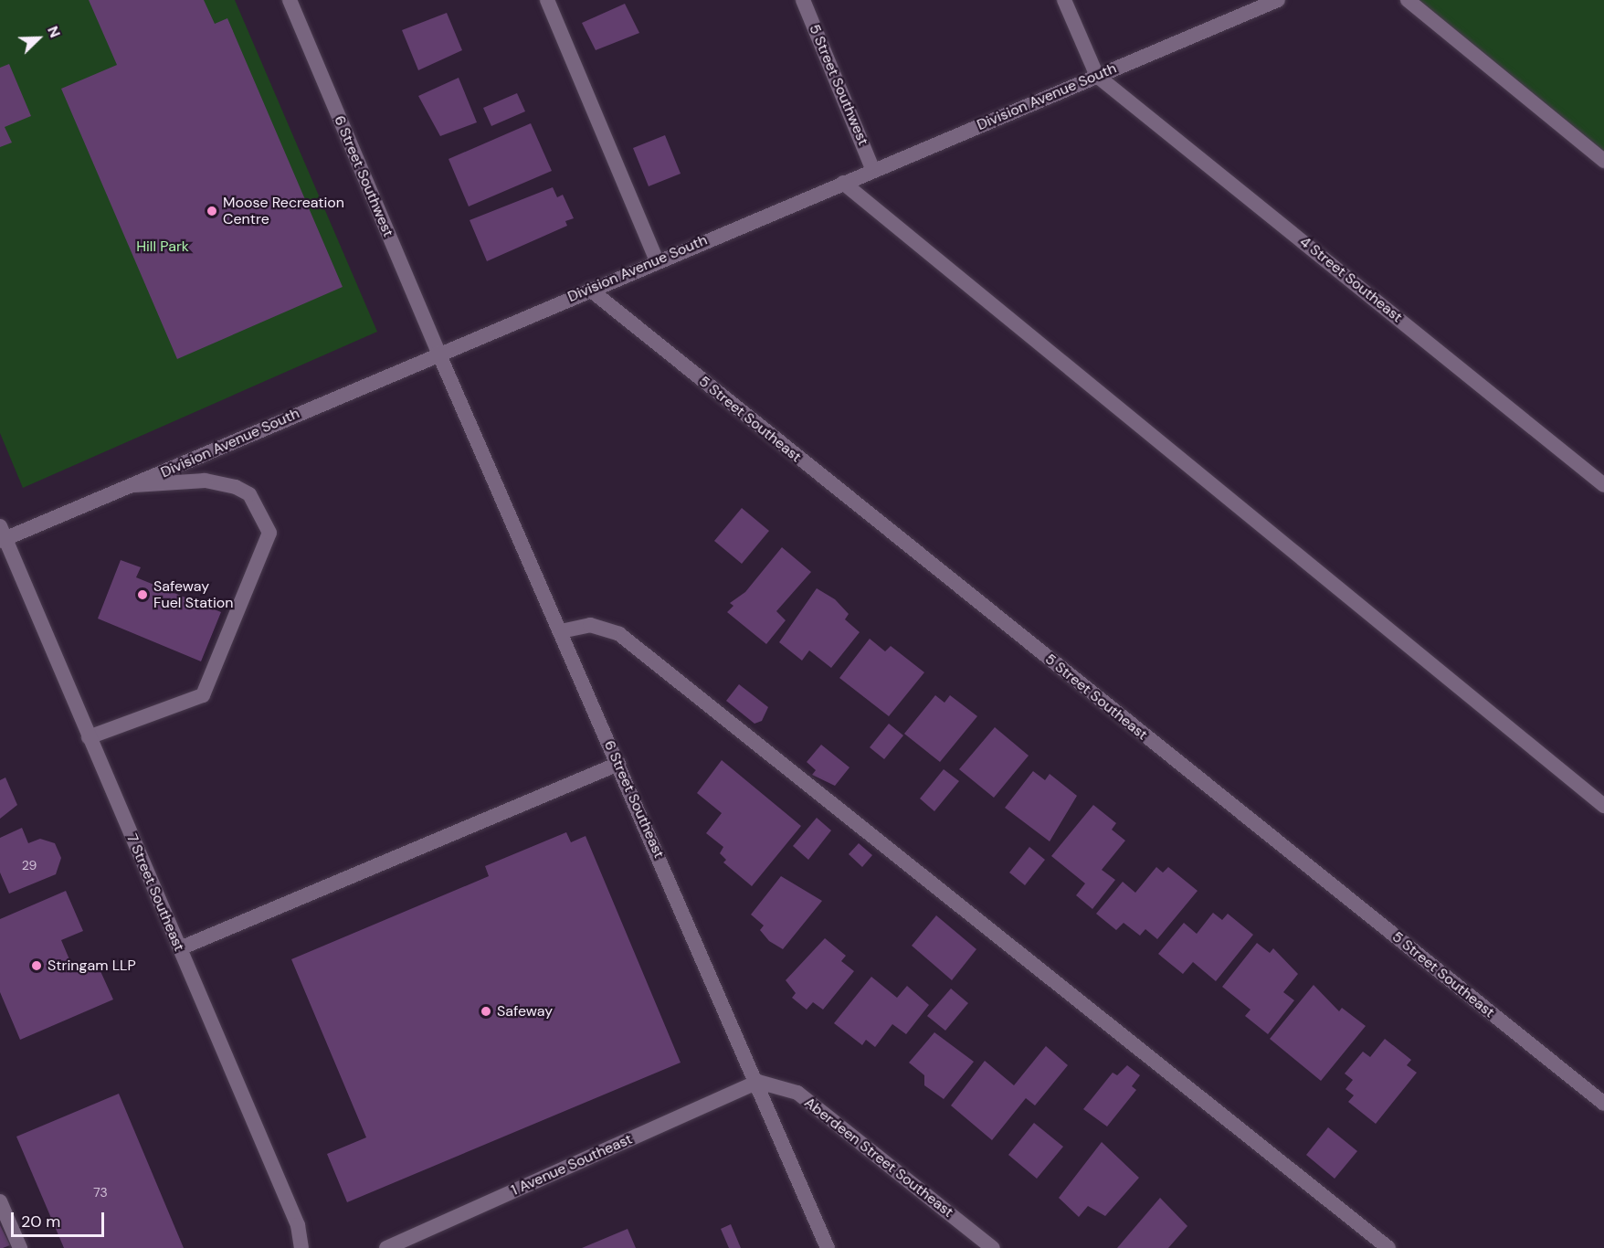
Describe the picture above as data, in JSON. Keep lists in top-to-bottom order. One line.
{"streets":{"street":["5 Street Southwest","Division Avenue South","6 Street Southwest","4 Street Southeast","5 Street Southeast","6 Street Southeast","7 Street Southeast","Aberdeen Street Southeast","1 Avenue Southeast"]},"crossings":[["5 Street Southwest","Division Avenue South"],["Division Avenue South","6 Street Southwest"],["Division Avenue South","4 Street Southeast"],["Division Avenue South","5 Street Southeast"],["Division Avenue South","6 Street Southeast"],["Division Avenue South","7 Street Southeast"],["6 Street Southwest","6 Street Southeast"],["6 Street Southeast","Aberdeen Street Southeast"],["6 Street Southeast","1 Avenue Southeast"],["Aberdeen Street Southeast","1 Avenue Southeast"]],"parks":["Hill Park"],"places":["Moose Recreation Centre","Safeway Fuel Station","Stringam LLP","Safeway"],"house_numbers":["29","73"],"scale_bar":"20 m","north":"top right"}
